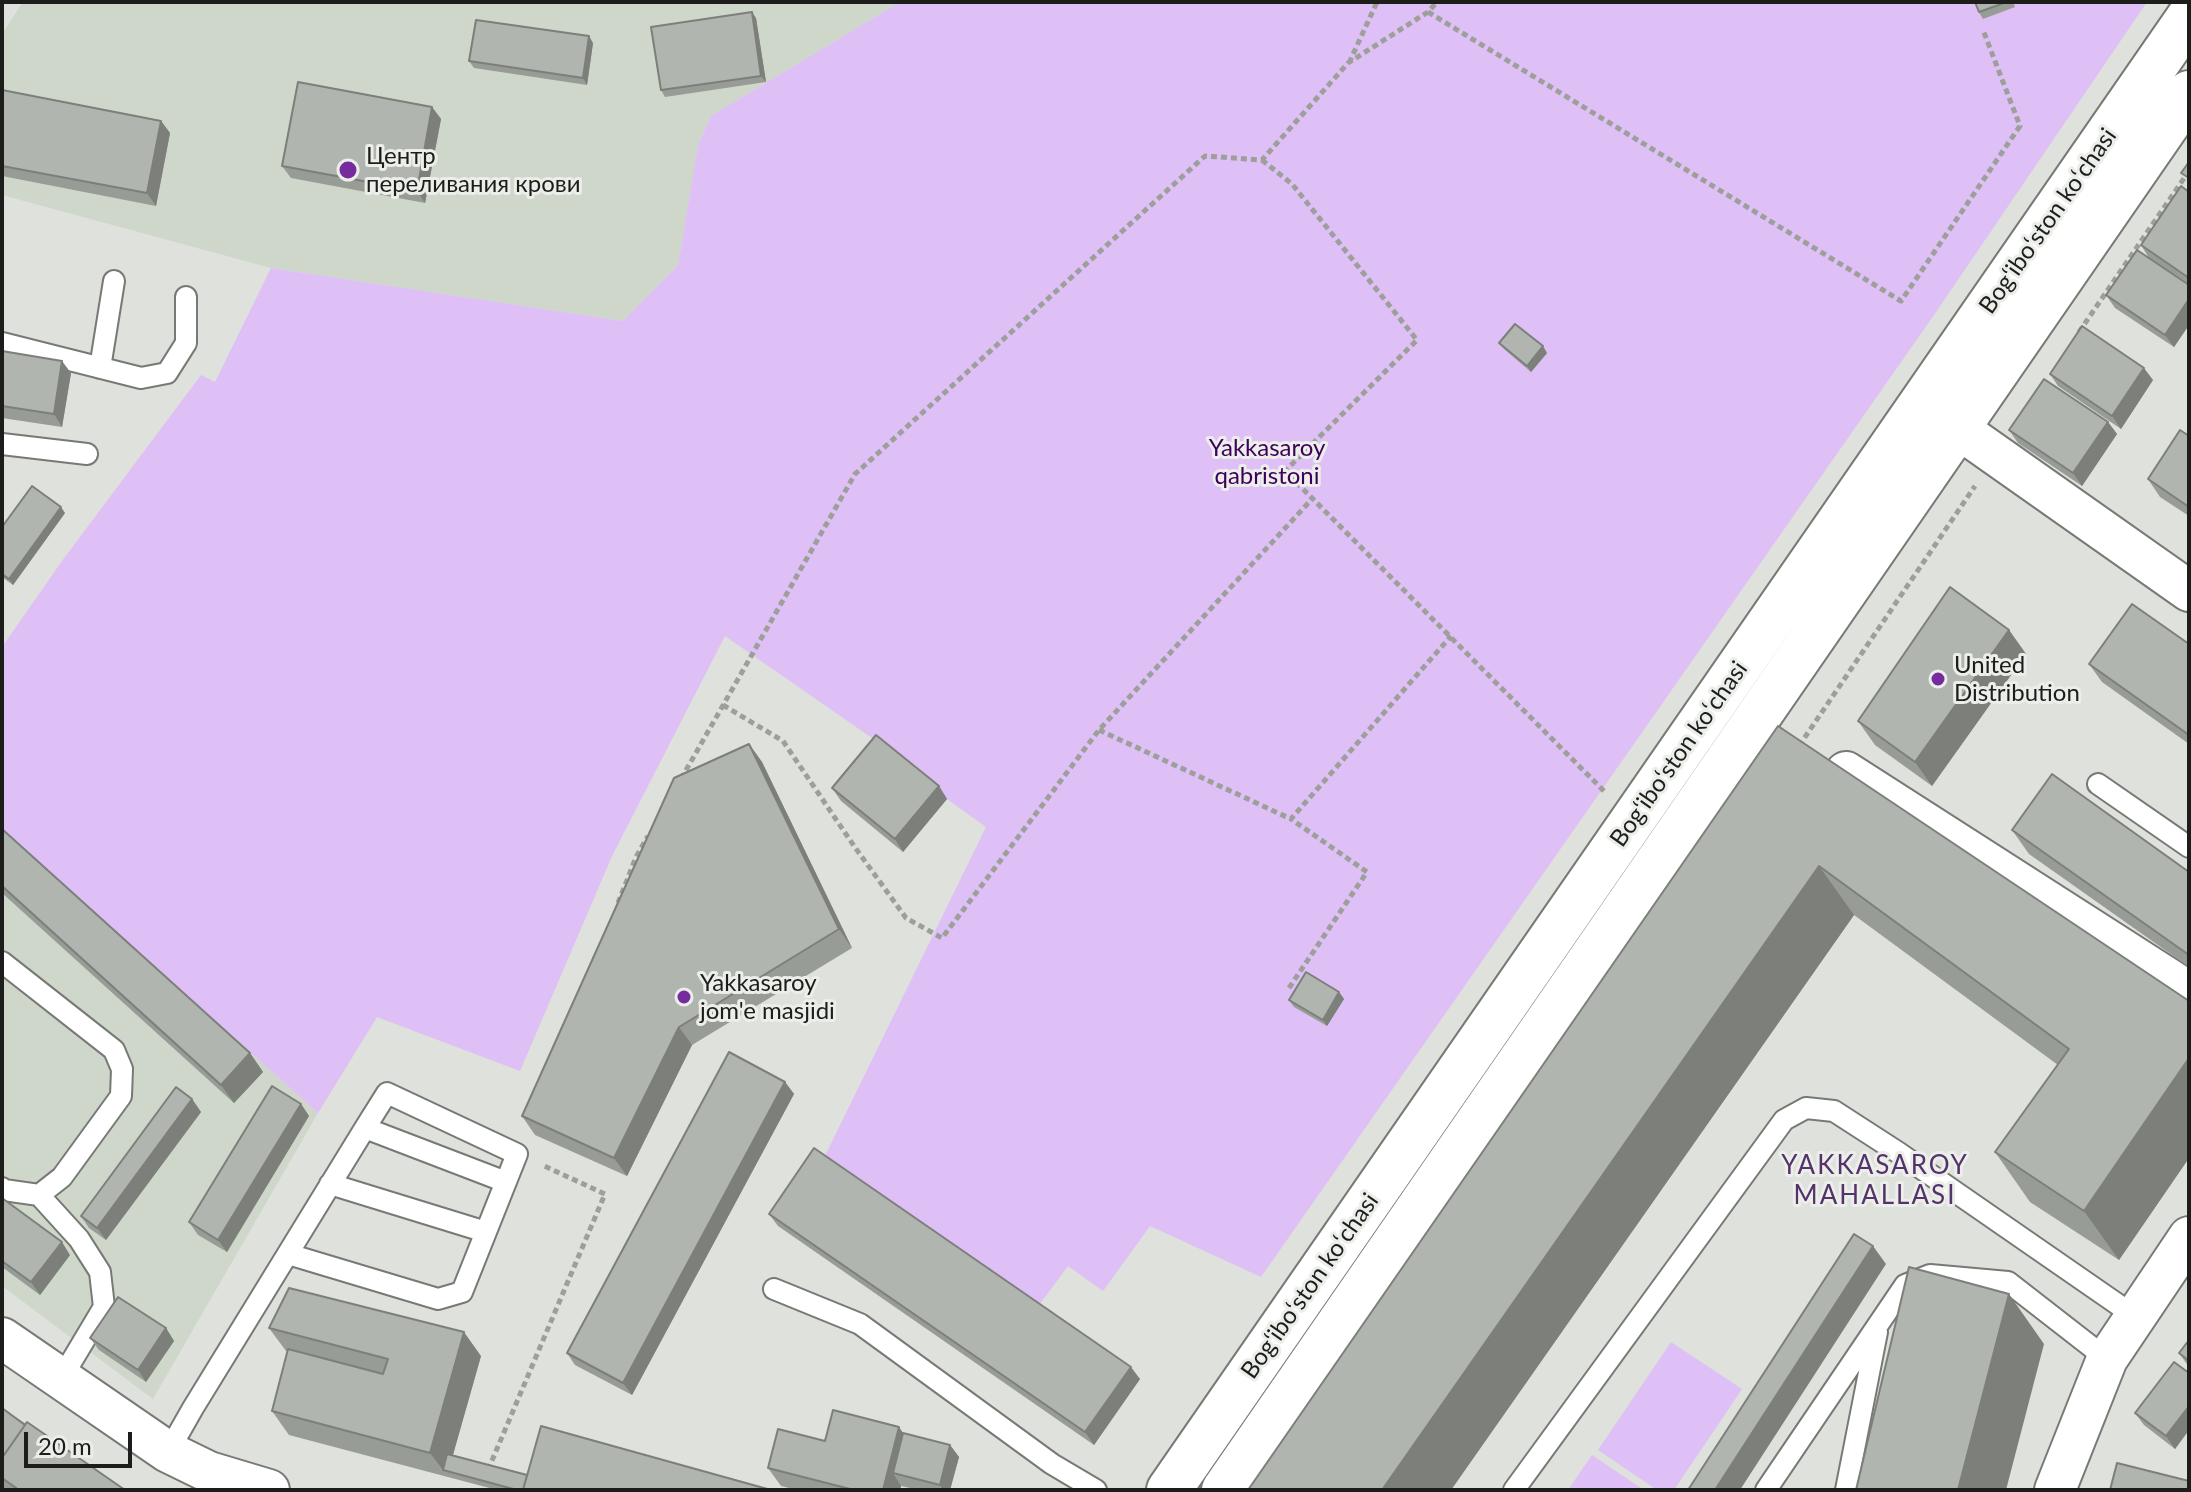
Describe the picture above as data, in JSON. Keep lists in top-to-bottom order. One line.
{"streets":{"street":["Bogʻiboʻston koʻchasi"]},"districts":["YAKKASAROY MAHALLASI"],"parks":["Yakkasaroy qabristoni"],"places":["Центр переливания крови","United Distribution","Yakkasaroy jom'e masjidi"],"scale_bar":"20 m"}
